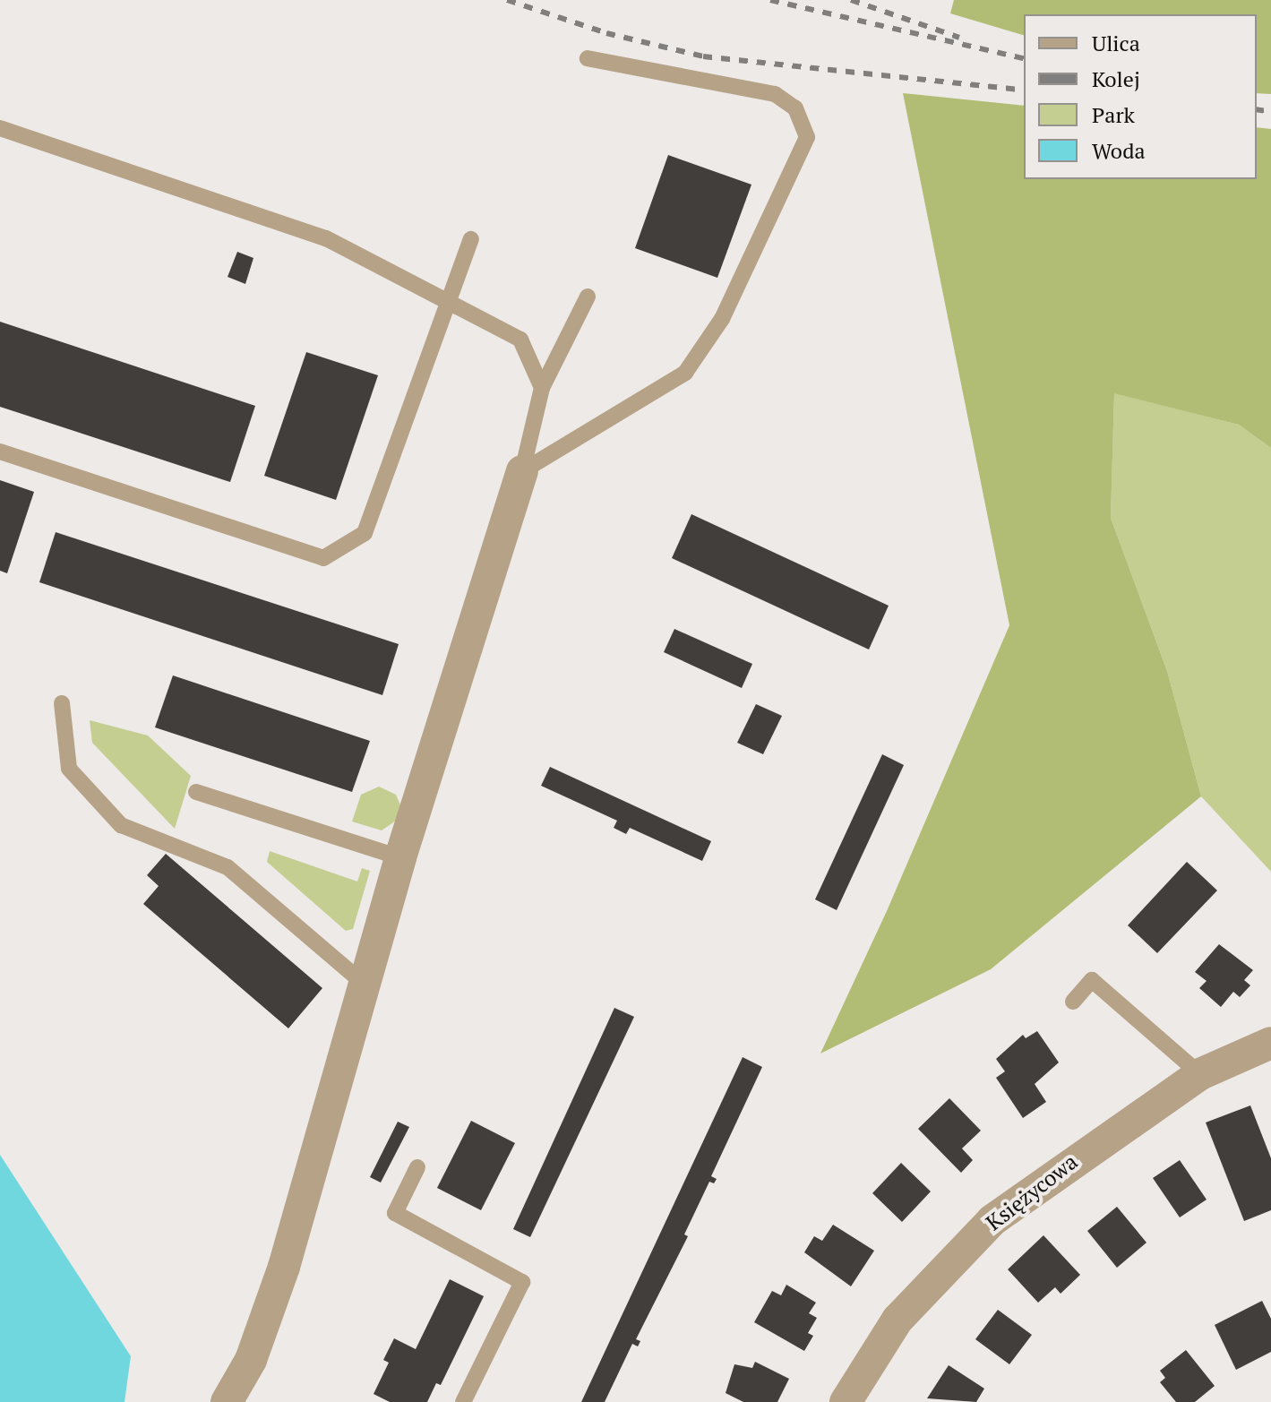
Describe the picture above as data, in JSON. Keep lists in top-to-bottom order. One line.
{"streets":{"street":["Księżycowa"]},"legend":["Ulica","Kolej","Park","Woda"]}
